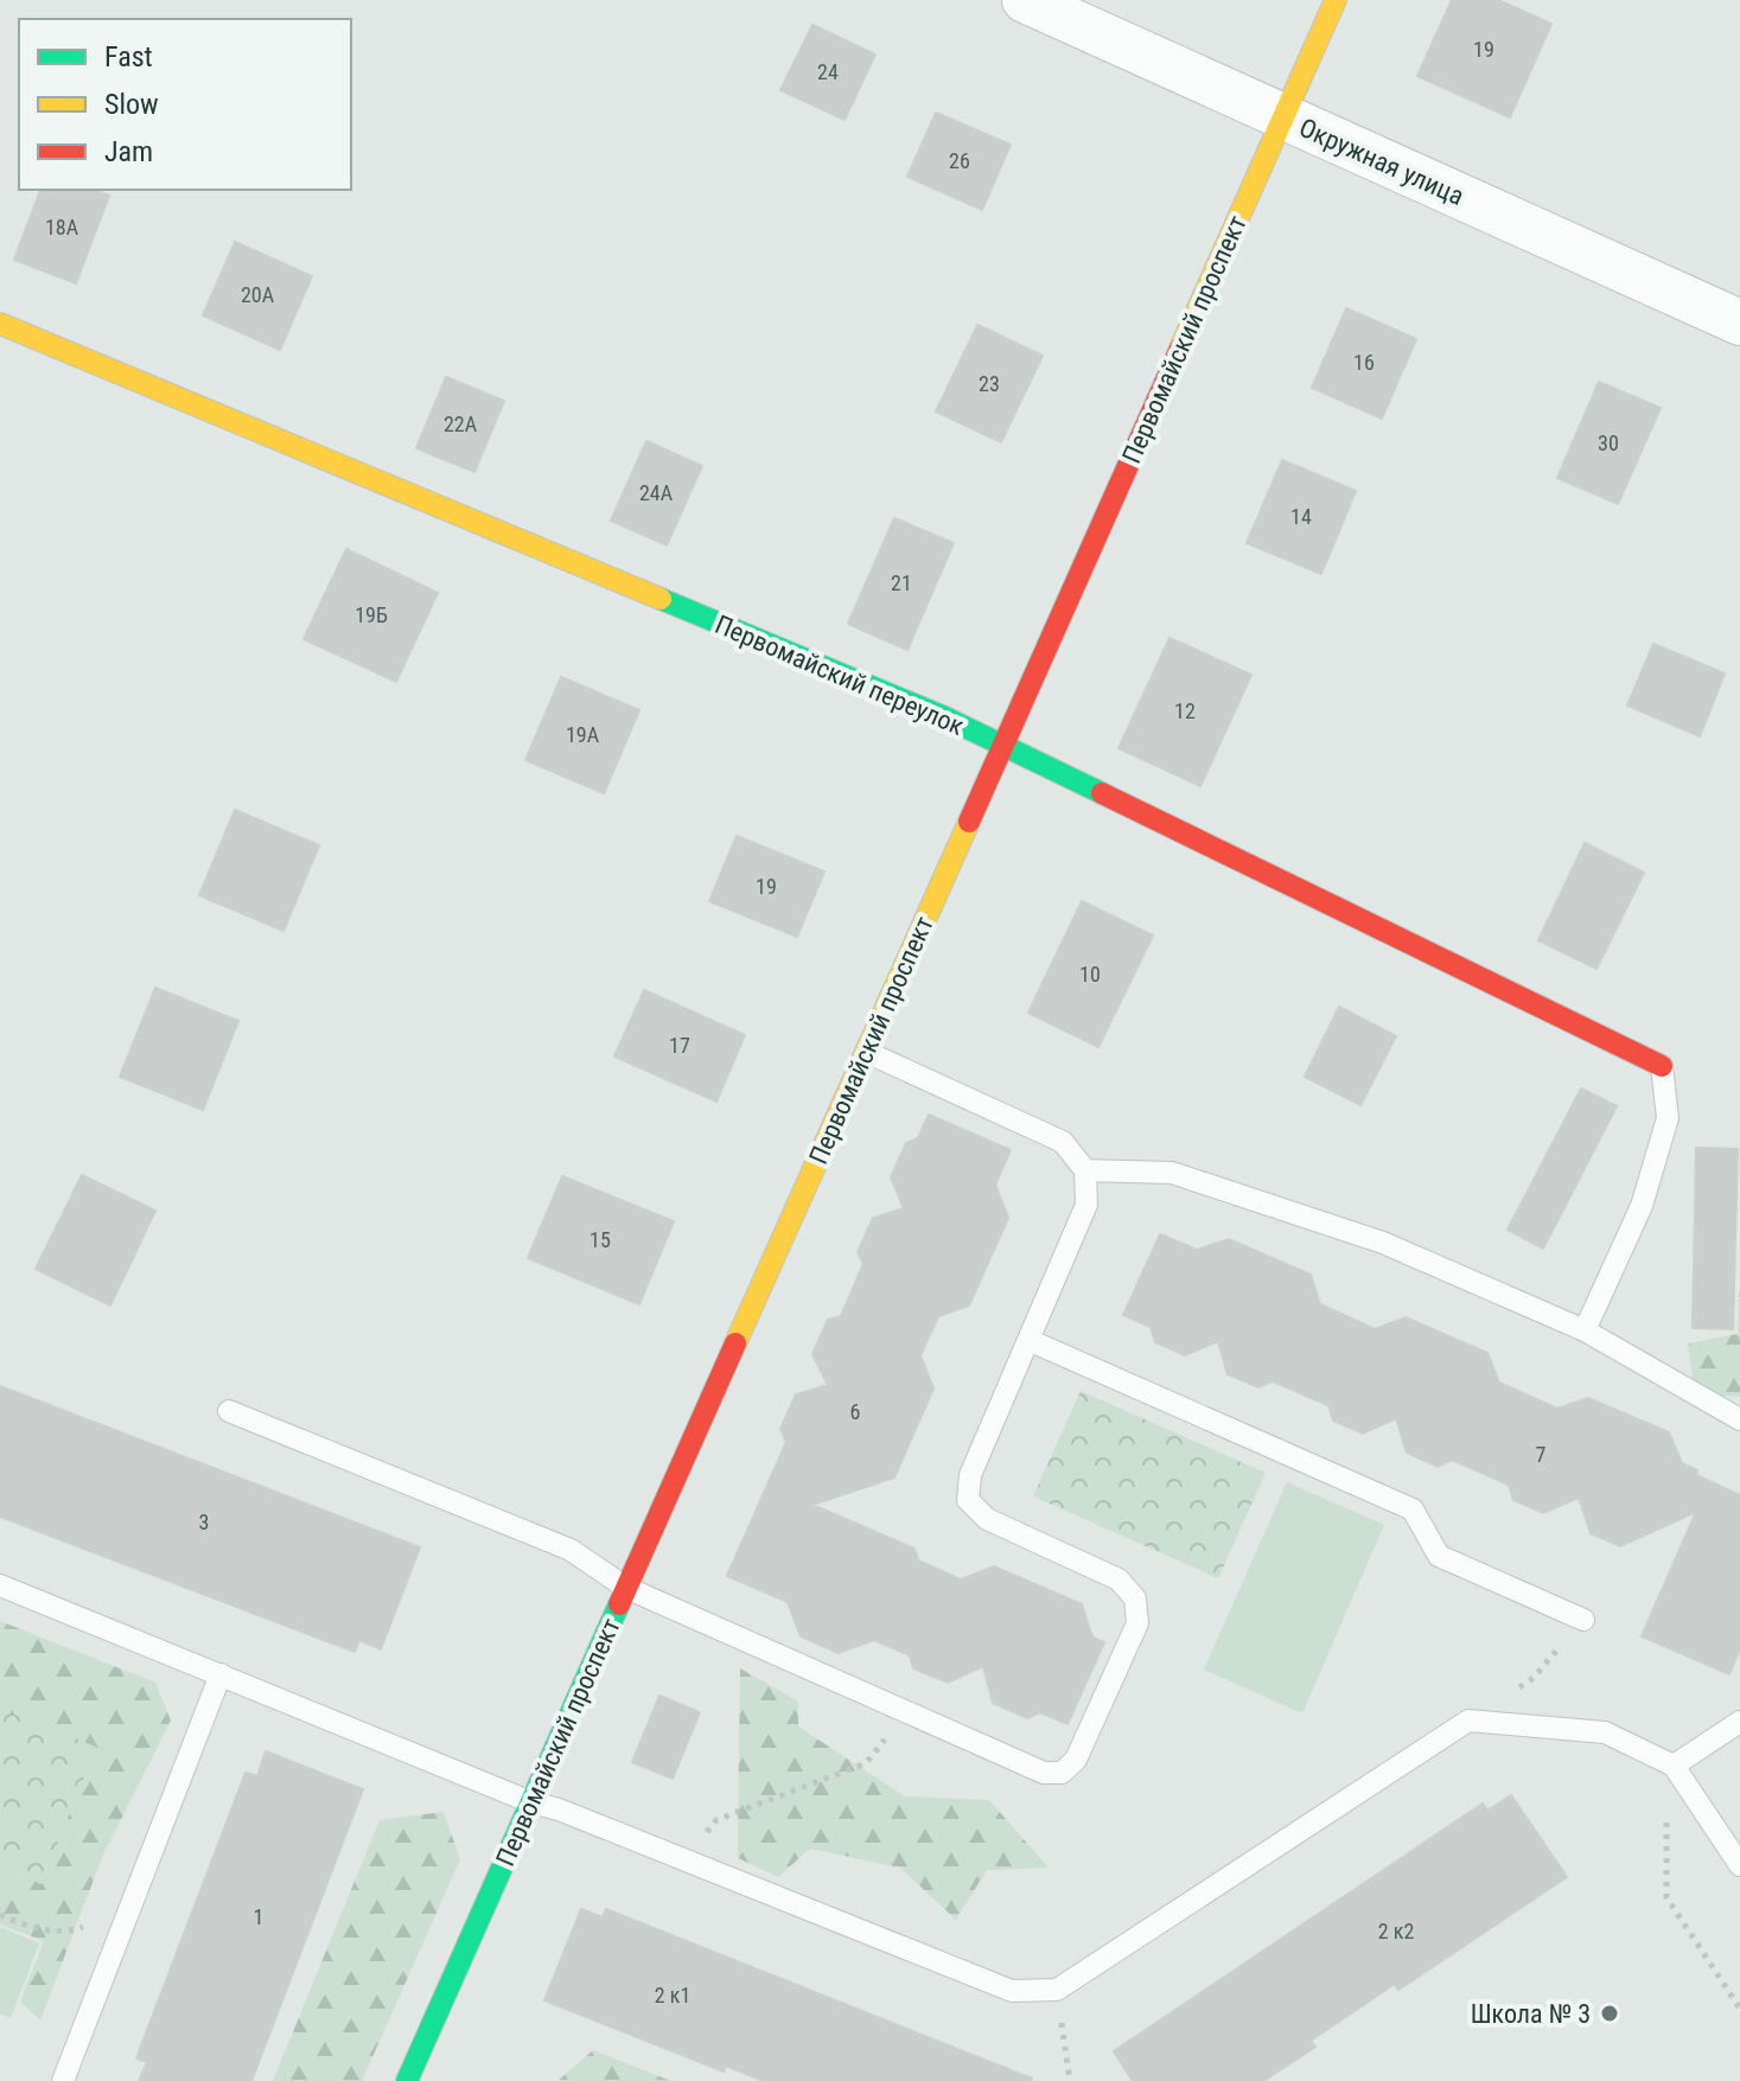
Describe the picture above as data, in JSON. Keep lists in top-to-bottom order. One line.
{"streets":{"street":["Окружная улица","Первомайский проспект","Первомайский переулок"]},"crossings":[["Окружная улица","Первомайский проспект"],["Первомайский проспект","Первомайский переулок"]],"places":["Школа № 3"],"house_numbers":["19","24","26","18А","20А","16","23","22А","30","24А","14","21","19Б","12","19А","19","10","17","15","6","7","3","1","2 к2","2 к1"],"legend":["Fast","Slow","Jam"]}
